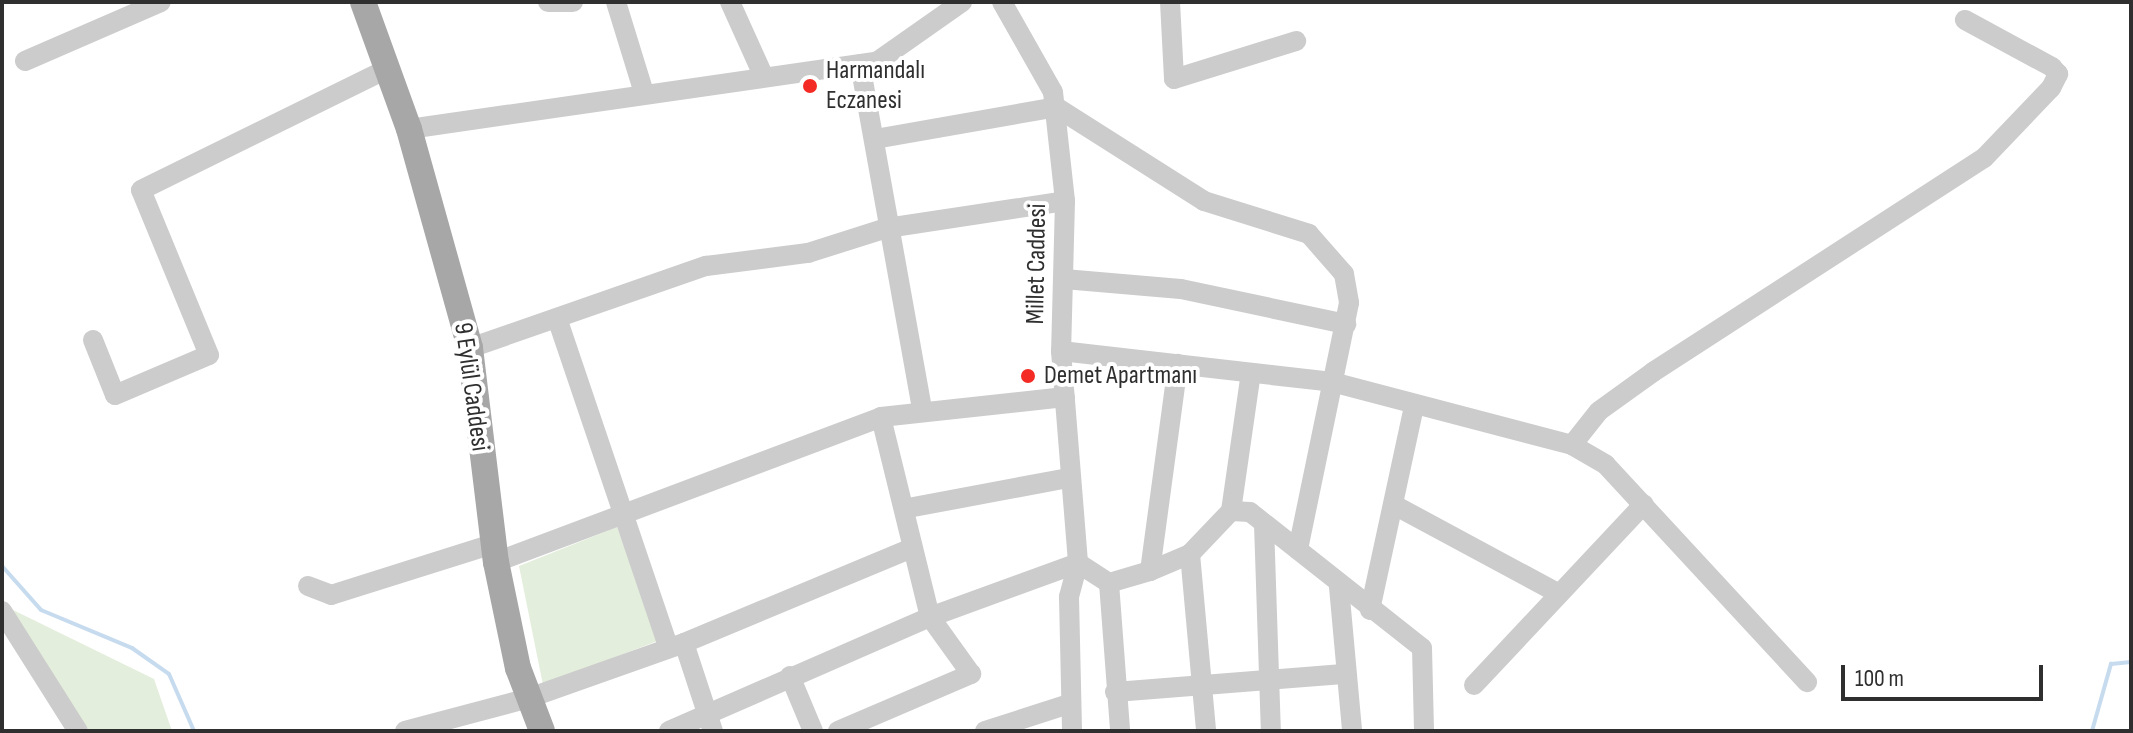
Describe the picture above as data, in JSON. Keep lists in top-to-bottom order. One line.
{"streets":{"main road":["9 Eylül Caddesi"],"street":["Millet Caddesi"]},"places":["Harmandalı Eczanesi","Demet Apartmanı"],"scale_bar":"100 m"}
